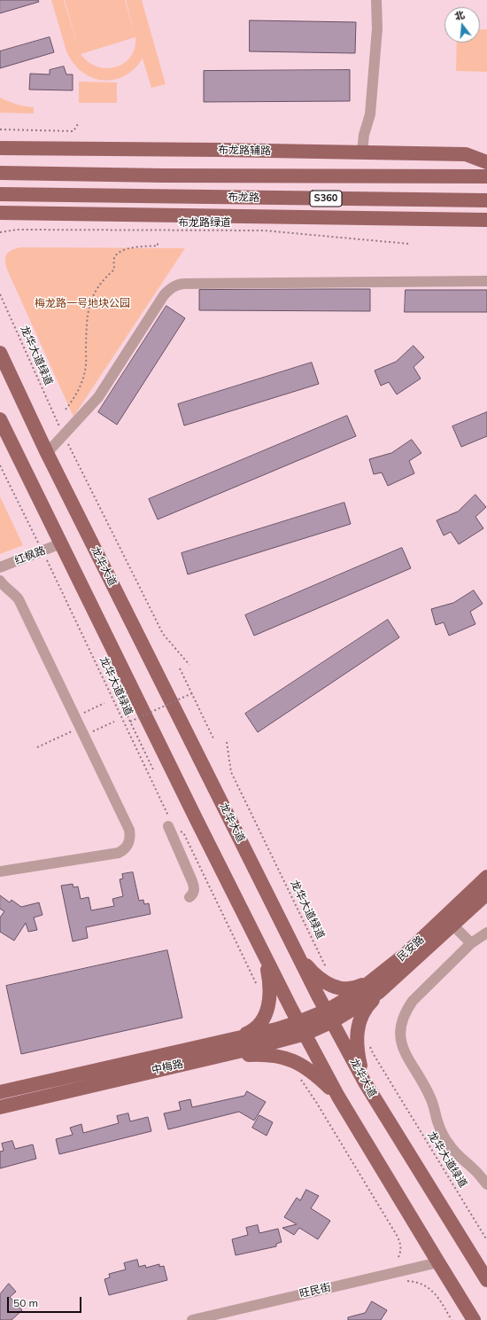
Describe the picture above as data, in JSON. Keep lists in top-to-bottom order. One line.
{"streets":{"main road":["布龙路辅路","布龙路","S360","龙华大道","民安路","中梅路"],"street":["红枫路","旺民街"],"path":["布龙路绿道","龙华大道绿道"]},"crossings":[["龙华大道","民安路"],["龙华大道","中梅路"],["民安路","中梅路"]],"parks":["梅龙路一号地块公园"],"scale_bar":"50 m","north":"top"}
